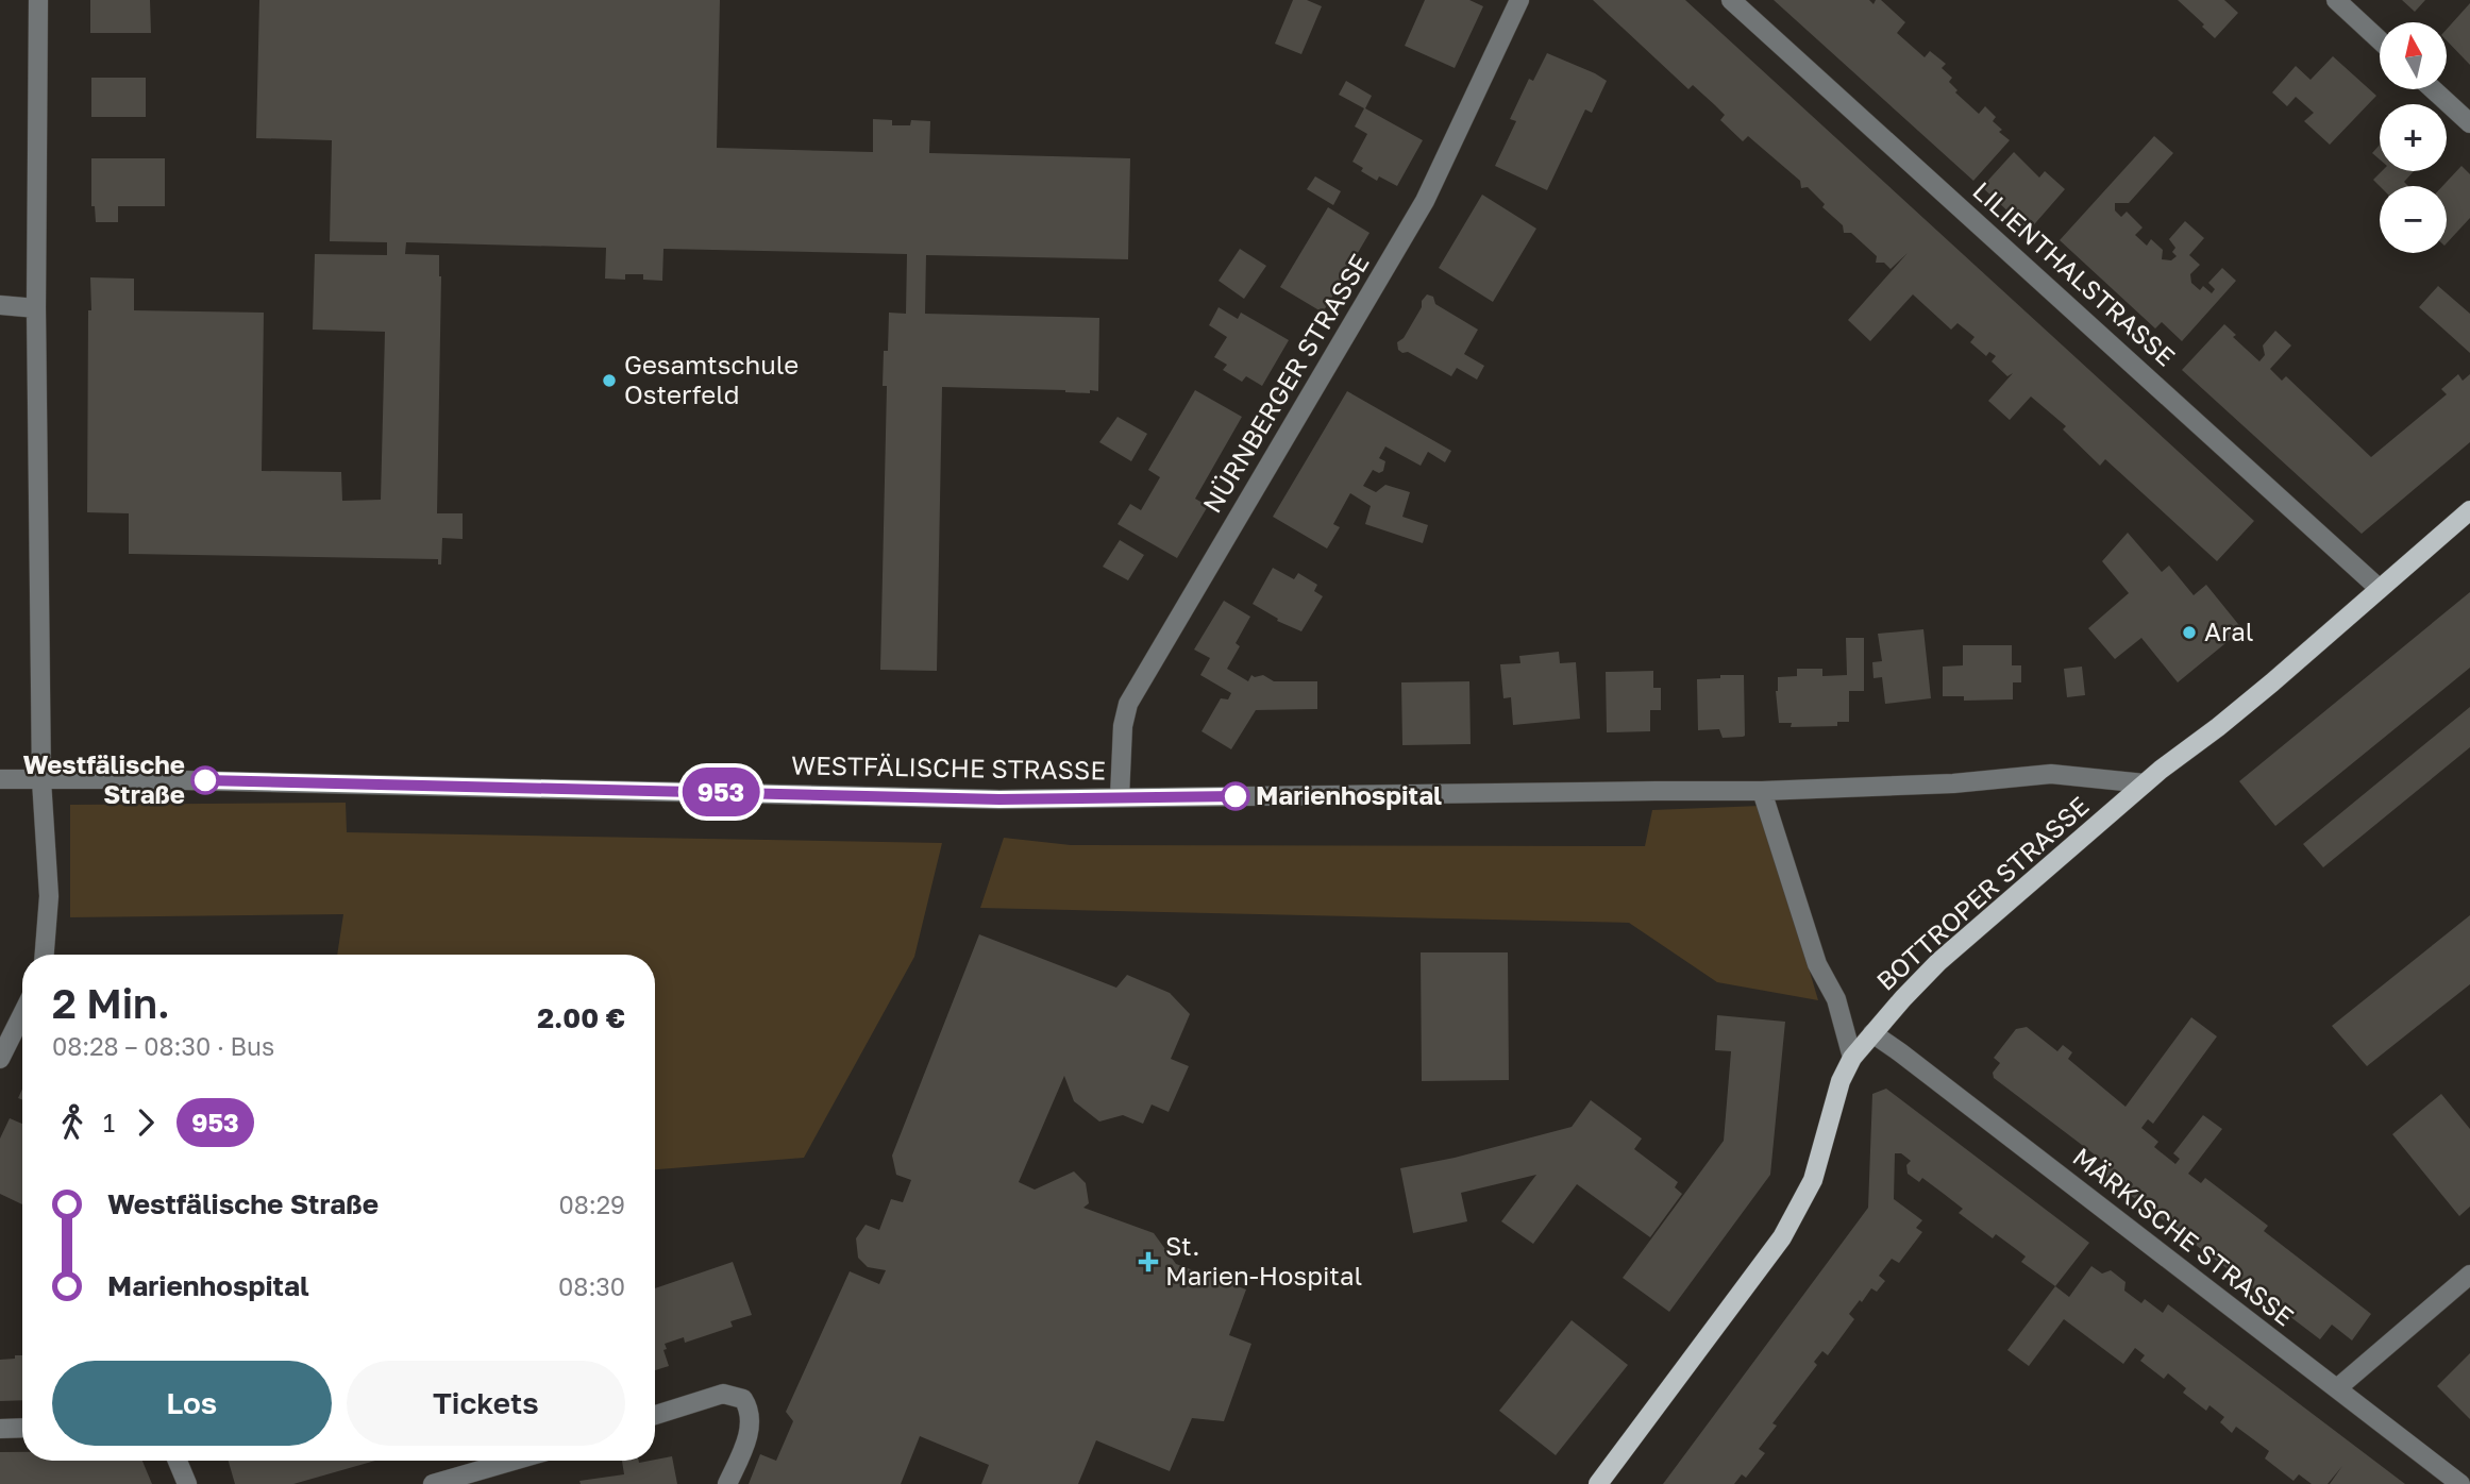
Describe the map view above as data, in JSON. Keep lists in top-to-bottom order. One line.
{"streets":{"main road":["BOTTROPER STRASSE"],"street":["LILIENTHALSTRASSE","NÜRNBERGER STRASSE","WESTFÄLISCHE STRASSE","MÄRKISCHE STRASSE"]},"crossings":[["LILIENTHALSTRASSE","BOTTROPER STRASSE"],["NÜRNBERGER STRASSE","WESTFÄLISCHE STRASSE"],["WESTFÄLISCHE STRASSE","BOTTROPER STRASSE"],["BOTTROPER STRASSE","MÄRKISCHE STRASSE"]],"places":{"other":["Gesamtschule Osterfeld","Aral","Westfälische Straße","Marienhospital"],"health":["St. Marien-Hospital"]},"lines":["bus line 953"],"north":"top","page":{"on_map":"953","map_buttons":["+","−"],"heading":["2 Min.","08:28 – 08:30 · Bus","2.00 €"],"legs":["1","953"],"list":[{"name":"Westfälische Straße","value":"08:29"},{"name":"Marienhospital","value":"08:30"}],"buttons":["Los","Tickets"]}}
